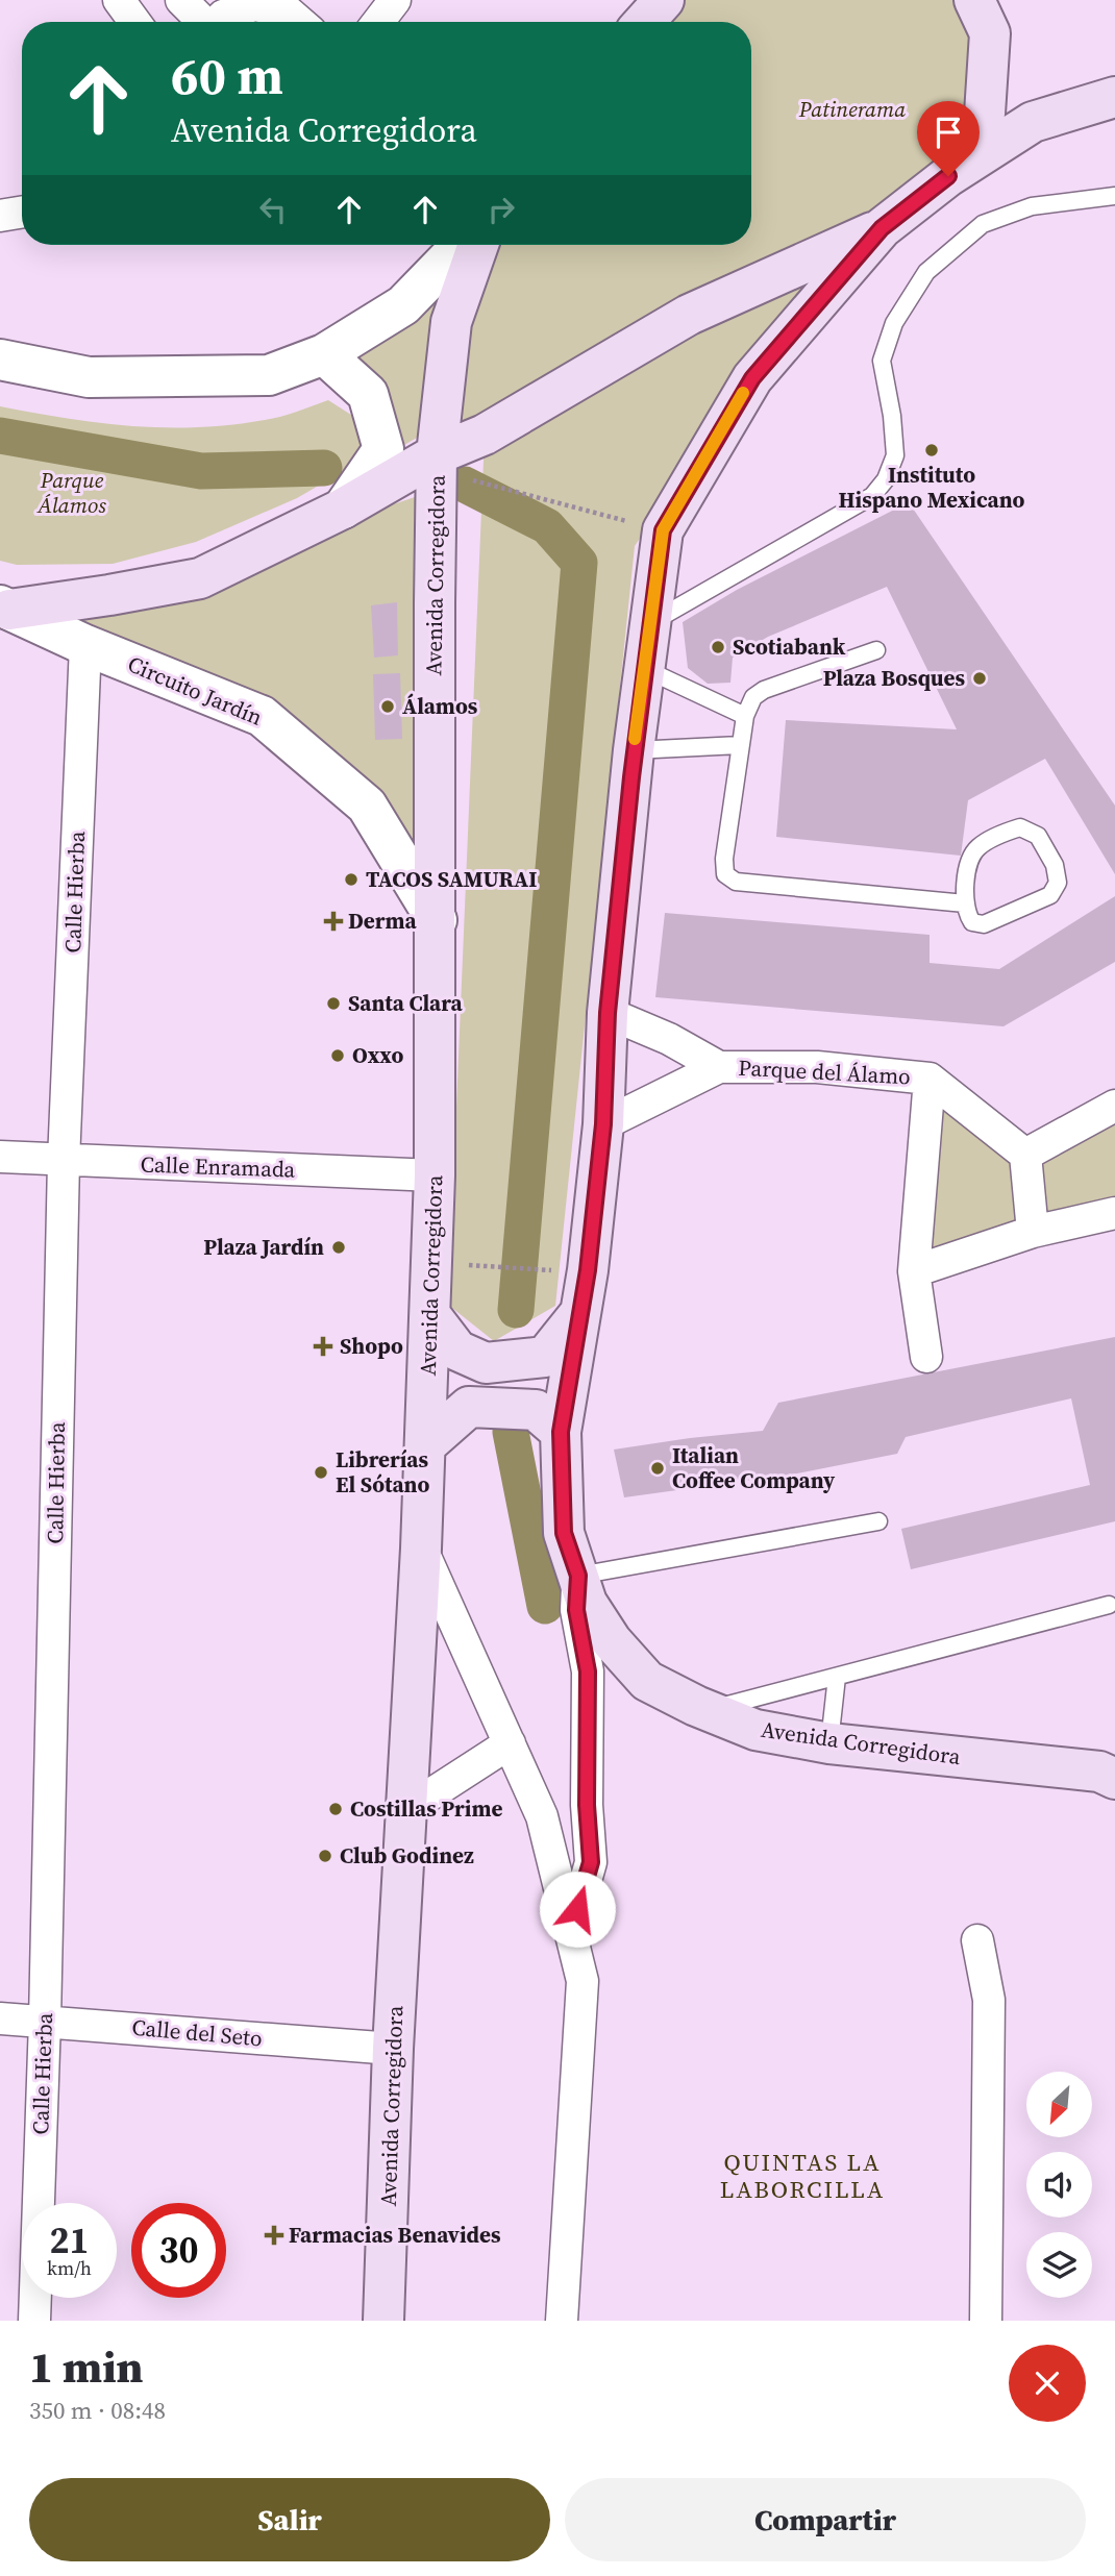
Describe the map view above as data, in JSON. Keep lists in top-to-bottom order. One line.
{"streets":{"main road":["Avenida Corregidora"],"street":["Circuito Jardín","Calle Hierba","Parque del Álamo","Calle Enramada","Calle del Seto"]},"crossings":[["Avenida Corregidora","Circuito Jardín"],["Avenida Corregidora","Parque del Álamo"],["Avenida Corregidora","Calle Enramada"],["Avenida Corregidora","Calle del Seto"],["Circuito Jardín","Calle Hierba"],["Calle Hierba","Calle Enramada"],["Calle Hierba","Calle del Seto"]],"districts":["QUINTAS LA LABORCILLA"],"parks":["Patinerama","Parque Álamos"],"places":{"other":["Instituto Hispano Mexicano","Scotiabank","Plaza Bosques","Álamos","TACOS SAMURAI","Santa Clara","Oxxo","Plaza Jardín","Italian Coffee Company","Librerías El Sótano","Costillas Prime","Club Godinez"],"health":["Derma","Shopo","Farmacias Benavides"]},"north":"bottom left","page":{"turn":["60 m","Avenida Corregidora"],"speed":"21 km/h","limit":"30","heading":["1 min","350 m · 08:48"],"buttons":["Salir","Compartir"]}}
